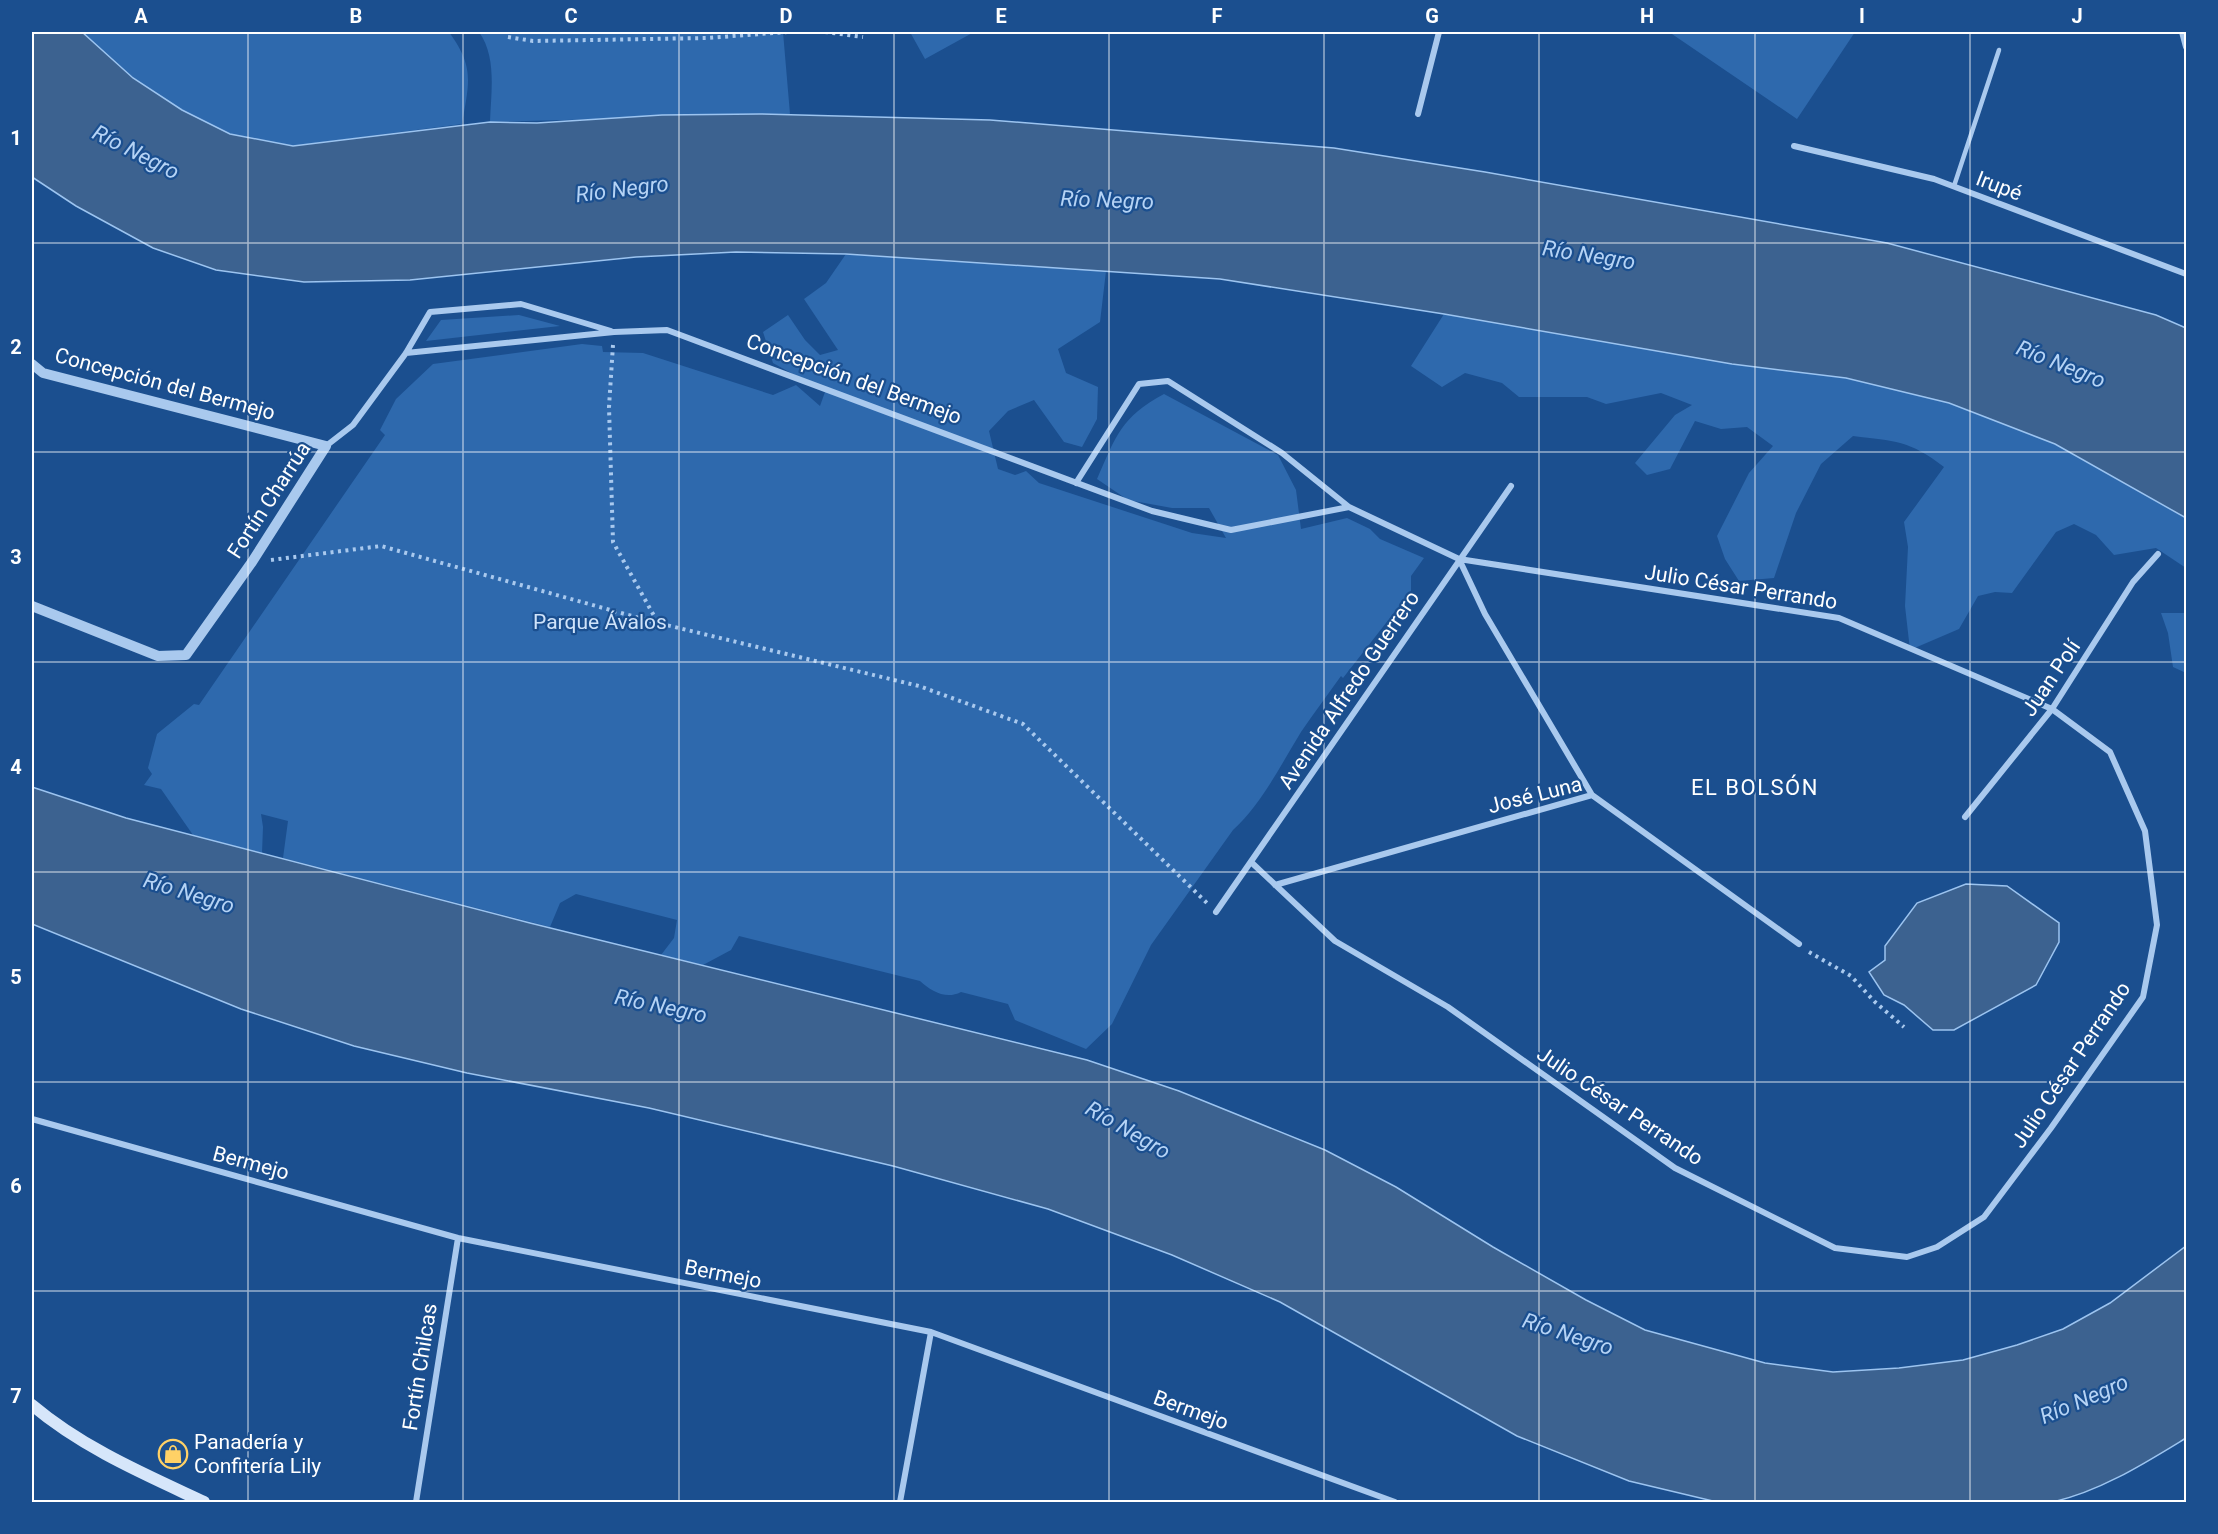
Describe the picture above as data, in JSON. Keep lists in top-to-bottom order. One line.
{"streets":{"street":["Irupé","Concepción del Bermejo","Fortín Charrúa","Julio César Perrando","Juan Polí","Avenida Alfredo Guerrero","José Luna","Bermejo","Fortín Chilcas"]},"crossings":[["Concepción del Bermejo","Fortín Charrúa"],["Julio César Perrando","Juan Polí"],["Julio César Perrando","Avenida Alfredo Guerrero"],["Julio César Perrando","José Luna"],["Bermejo","Fortín Chilcas"]],"districts":["EL BOLSÓN"],"water":["Río Negro"],"parks":["Parque Ávalos"],"places":{"shop":["Panadería y Confitería Lily"]},"grid":{"columns":["A","B","C","D","E","F","G","H","I","J"],"rows":["1","2","3","4","5","6","7"]}}
